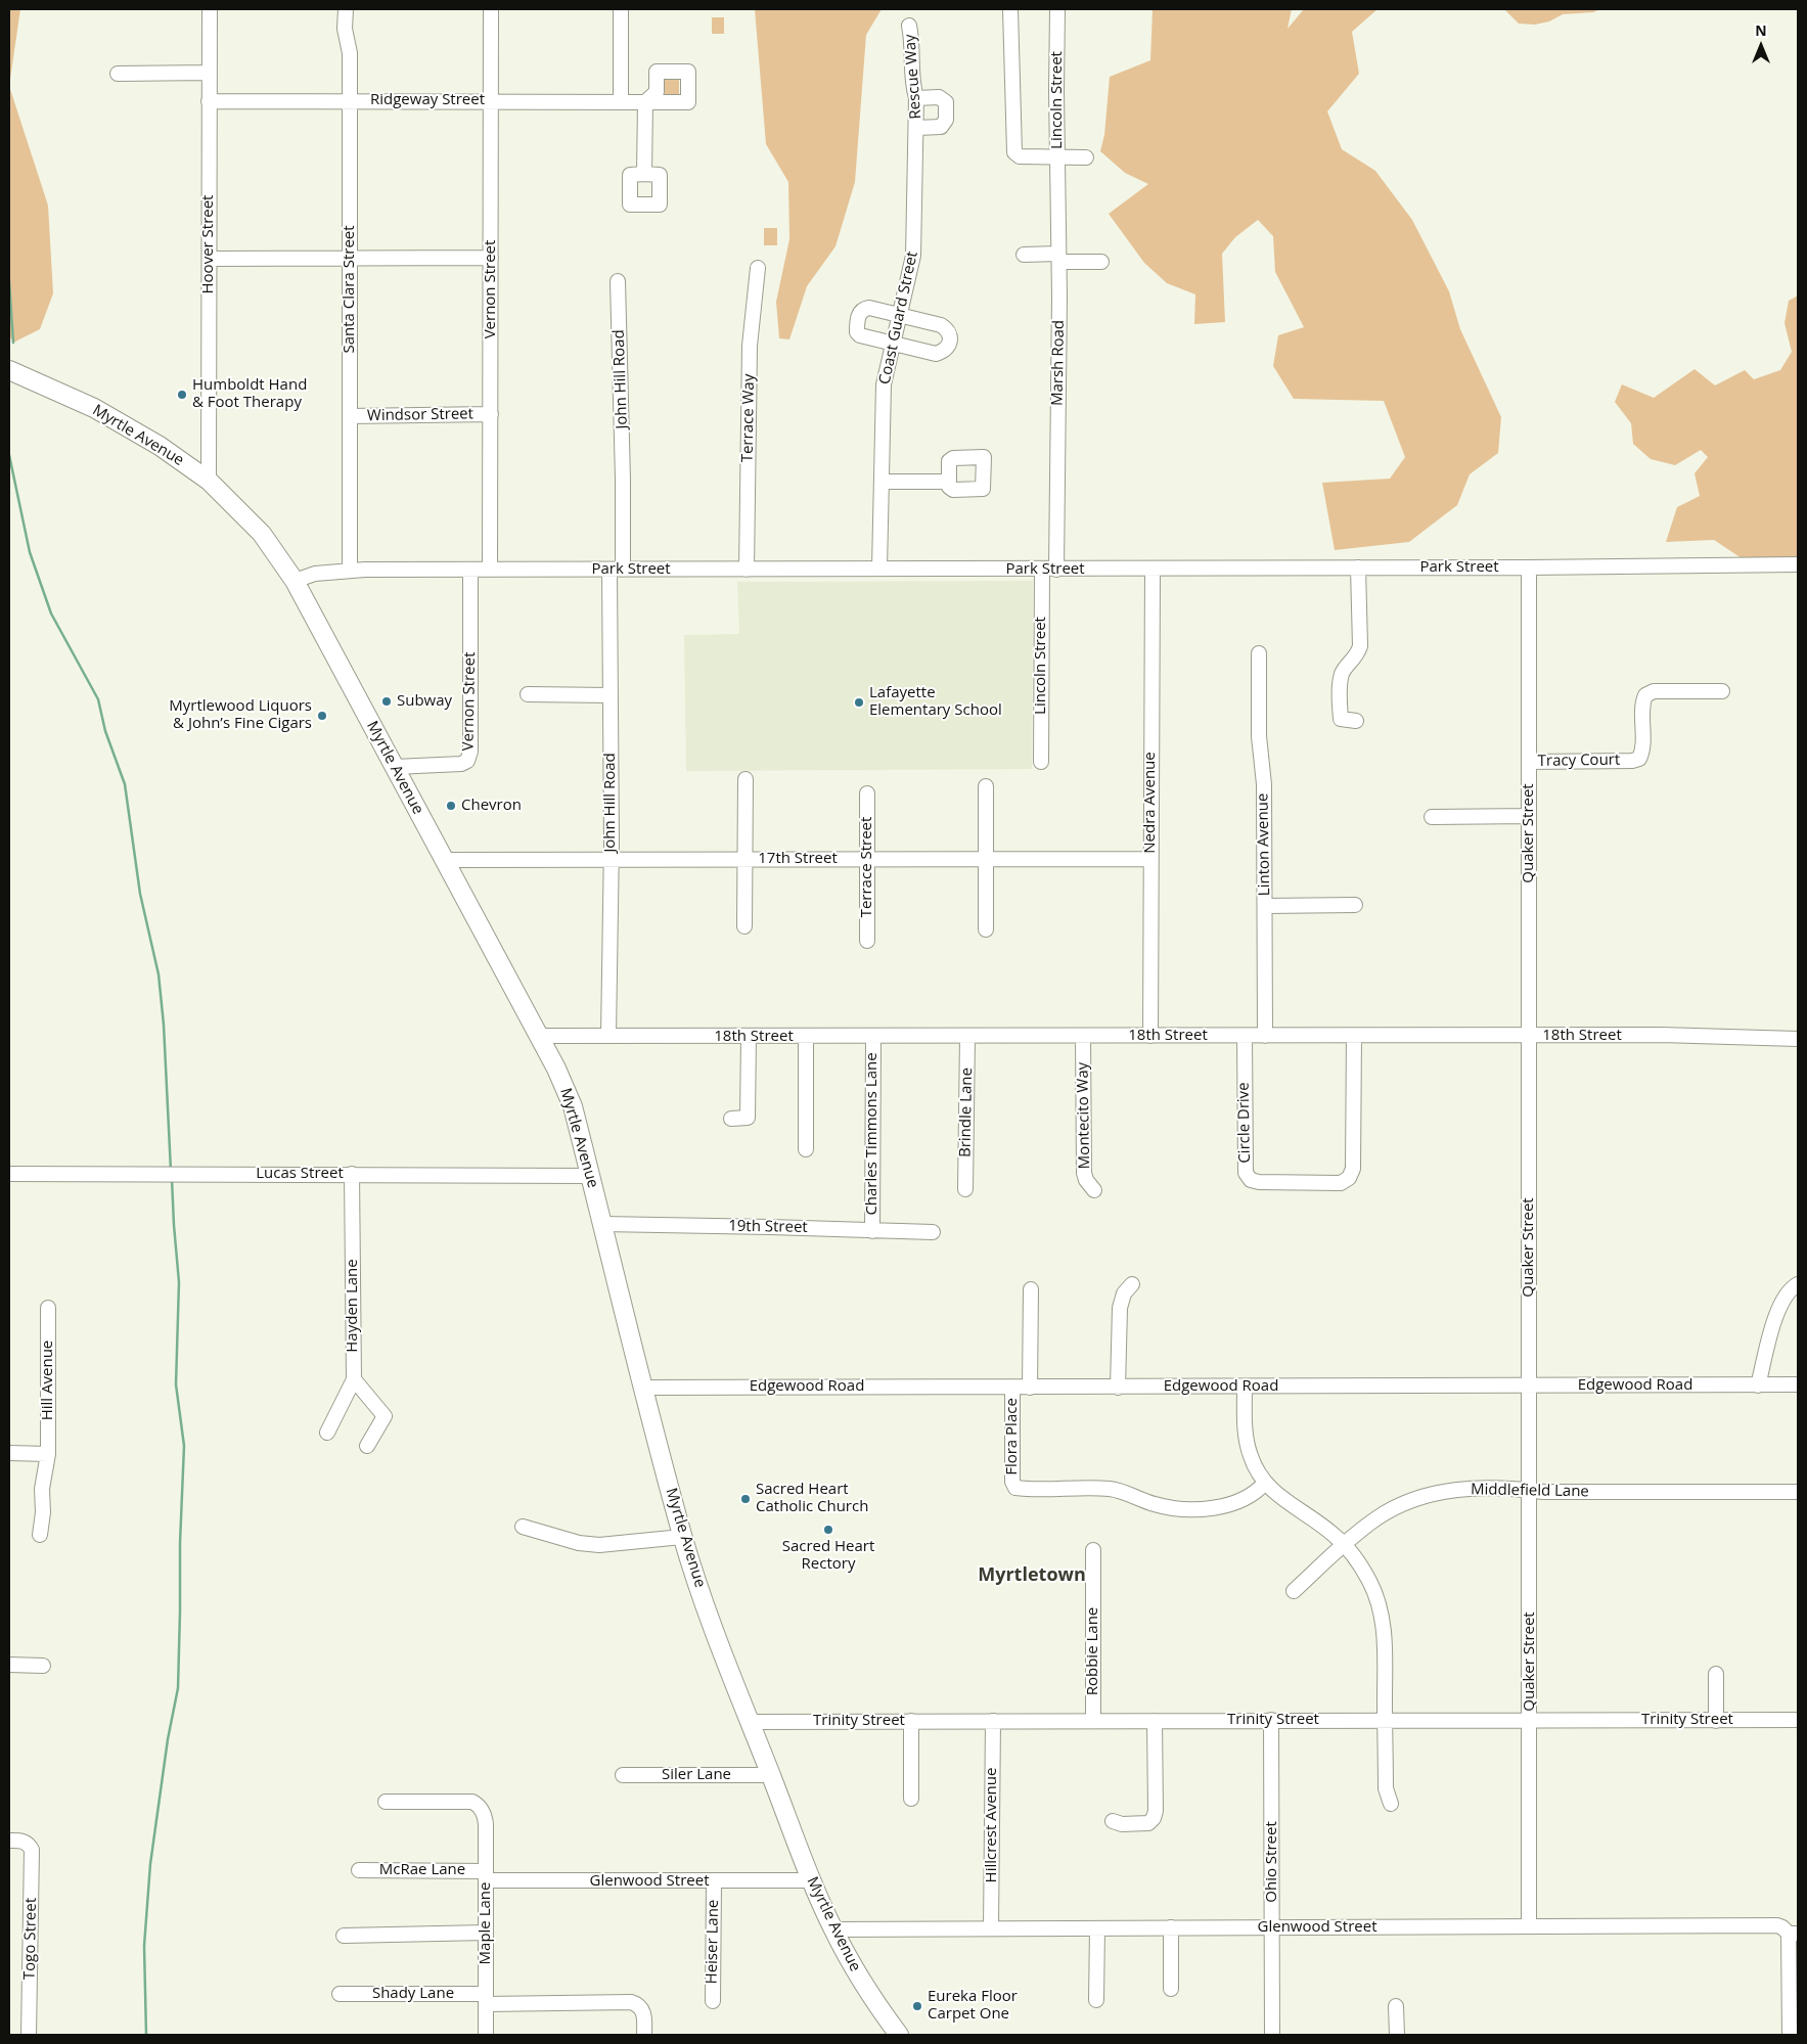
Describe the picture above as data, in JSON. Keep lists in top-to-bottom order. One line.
{"streets":{"main road":["Myrtle Avenue"],"street":["Rescue Way","Ridgeway Street","Lincoln Street","Hoover Street","Santa Clara Street","Vernon Street","Coast Guard Street","Marsh Road","John Hill Road","Windsor Street","Terrace Way","Park Street","Tracy Court","Nedra Avenue","Quaker Street","Linton Avenue","17th Street","Terrace Street","18th Street","Brindle Lane","Montecito Way","Circle Drive","Charles Timmons Lane","Lucas Street","19th Street","Hayden Lane","Hill Avenue","Edgewood Road","Flora Place","Middlefield Lane","Robbie Lane","Trinity Street","Siler Lane","Hillcrest Avenue","Ohio Street","McRae Lane","Glenwood Street","Maple Lane","Togo Street","Heiser Lane","Shady Lane"]},"crossings":[["Rescue Way","Coast Guard Street"],["Ridgeway Street","Hoover Street"],["Ridgeway Street","Santa Clara Street"],["Ridgeway Street","Vernon Street"],["Lincoln Street","Marsh Road"],["Lincoln Street","Park Street"],["Hoover Street","Myrtle Avenue"],["Santa Clara Street","Windsor Street"],["Santa Clara Street","Park Street"],["Vernon Street","Windsor Street"],["Vernon Street","Myrtle Avenue"],["Vernon Street","Park Street"],["Coast Guard Street","Park Street"],["Marsh Road","Park Street"],["John Hill Road","Park Street"],["John Hill Road","17th Street"],["John Hill Road","18th Street"],["Terrace Way","Park Street"],["Myrtle Avenue","Park Street"],["Myrtle Avenue","17th Street"],["Myrtle Avenue","18th Street"],["Myrtle Avenue","Lucas Street"],["Myrtle Avenue","19th Street"],["Myrtle Avenue","Edgewood Road"],["Myrtle Avenue","Trinity Street"],["Myrtle Avenue","Siler Lane"],["Myrtle Avenue","Glenwood Street"],["Park Street","Nedra Avenue"],["Park Street","Quaker Street"],["Tracy Court","Quaker Street"],["Nedra Avenue","17th Street"],["Nedra Avenue","18th Street"],["Quaker Street","18th Street"],["Quaker Street","Edgewood Road"],["Quaker Street","Middlefield Lane"],["Quaker Street","Trinity Street"],["Quaker Street","Glenwood Street"],["Linton Avenue","18th Street"],["17th Street","Terrace Street"],["18th Street","Brindle Lane"],["18th Street","Montecito Way"],["18th Street","Circle Drive"],["18th Street","Charles Timmons Lane"],["Charles Timmons Lane","19th Street"],["Lucas Street","Hayden Lane"],["Edgewood Road","Flora Place"],["Robbie Lane","Trinity Street"],["Trinity Street","Hillcrest Avenue"],["Trinity Street","Ohio Street"],["Hillcrest Avenue","Glenwood Street"],["Ohio Street","Glenwood Street"],["McRae Lane","Glenwood Street"],["McRae Lane","Maple Lane"],["Glenwood Street","Maple Lane"],["Glenwood Street","Heiser Lane"],["Maple Lane","Shady Lane"]],"districts":["Myrtletown"],"places":["Humboldt Hand & Foot Therapy","Subway","Lafayette Elementary School","Myrtlewood Liquors & John’s Fine Cigars","Chevron","Sacred Heart Catholic Church","Sacred Heart Rectory","Eureka Floor Carpet One"],"north":"top"}
